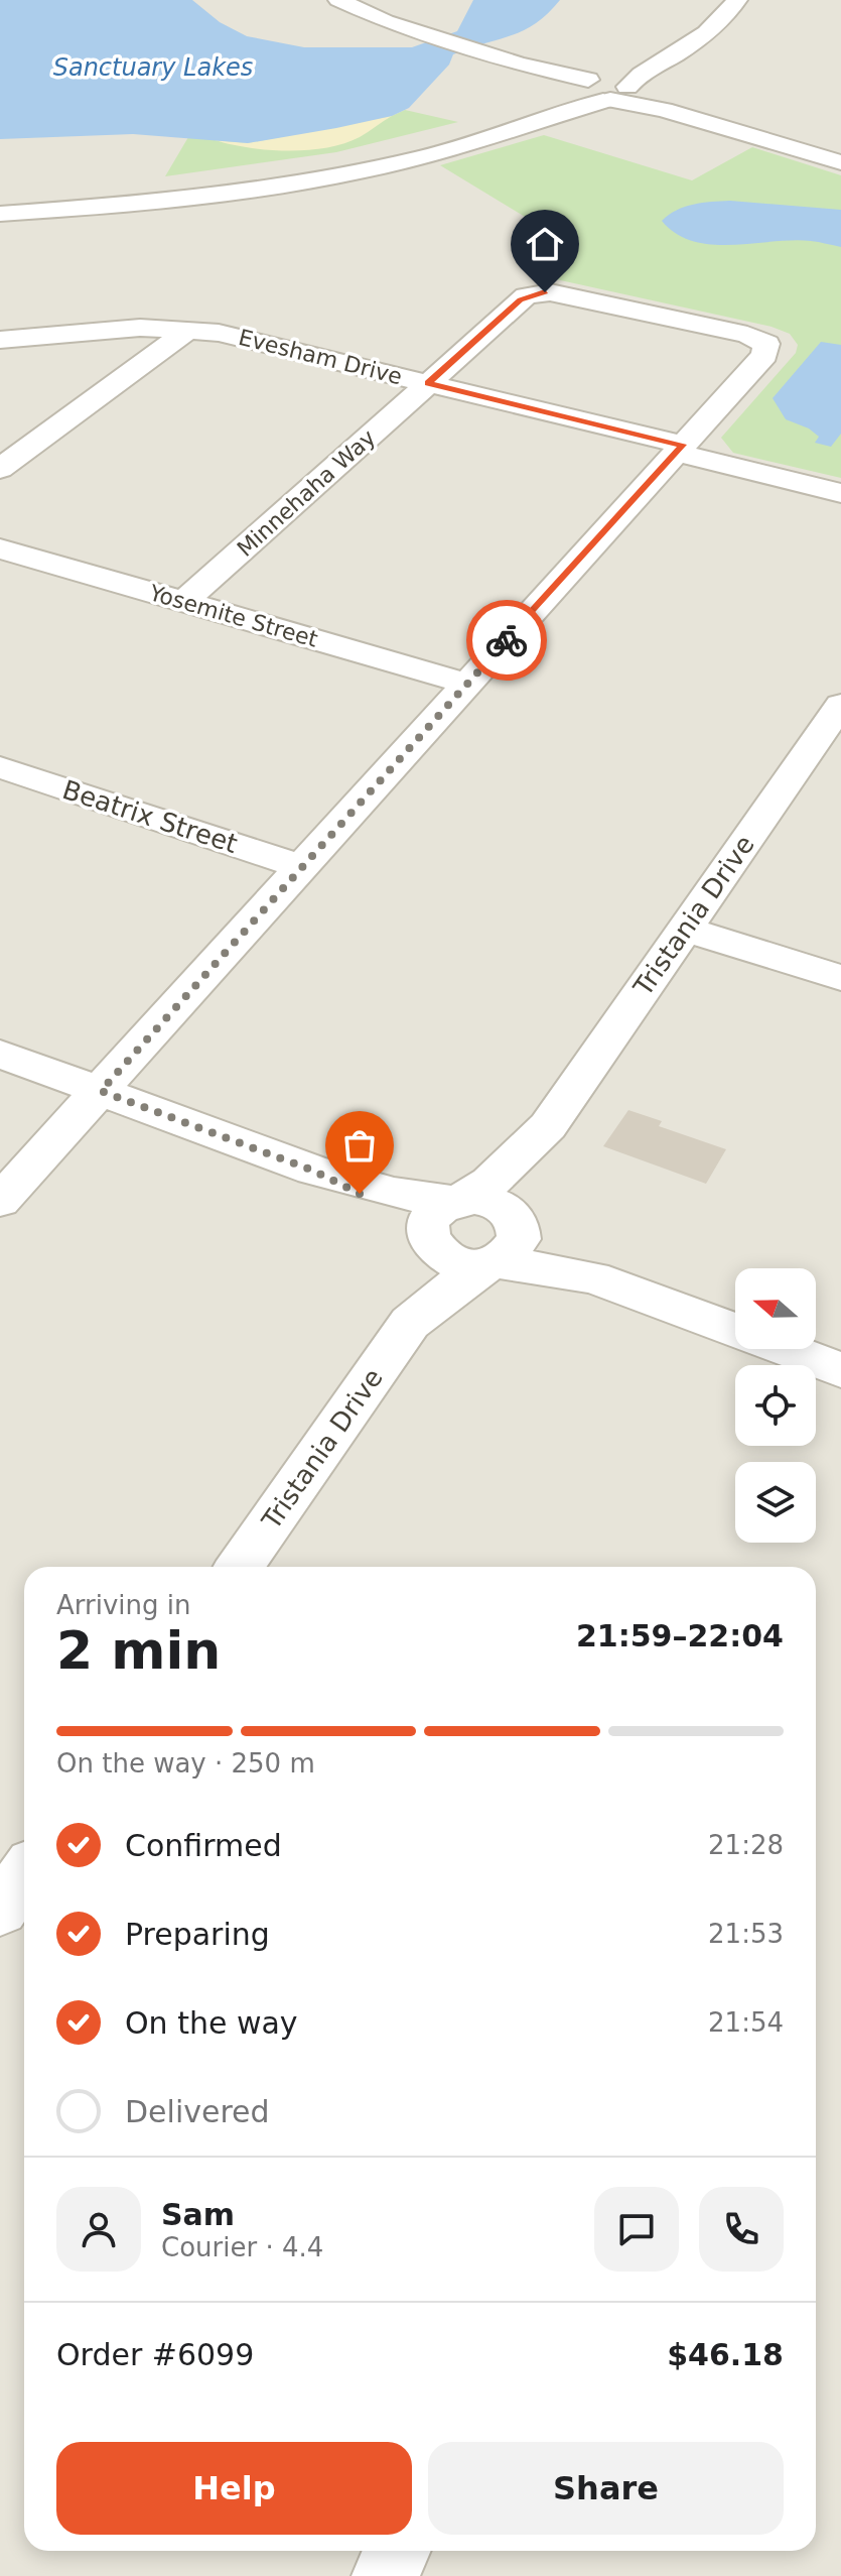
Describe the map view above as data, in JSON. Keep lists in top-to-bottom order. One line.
{"streets":{"street":["Evesham Drive","Minnehaha Way","Yosemite Street","Beatrix Street","Tristania Drive"]},"crossings":[["Evesham Drive","Minnehaha Way"],["Minnehaha Way","Yosemite Street"]],"water":["Sanctuary Lakes"],"north":"left","page":{"heading":["2 min","Arriving in","21:59–22:04"],"panel":["Sam","Courier · 4.4","Order #6099","$46.18"],"bar":"On the way · 250 m","list":[["Confirmed","21:28"],["Preparing","21:53"],["On the way","21:54"],"Delivered"],"buttons":["Help","Share"]}}
